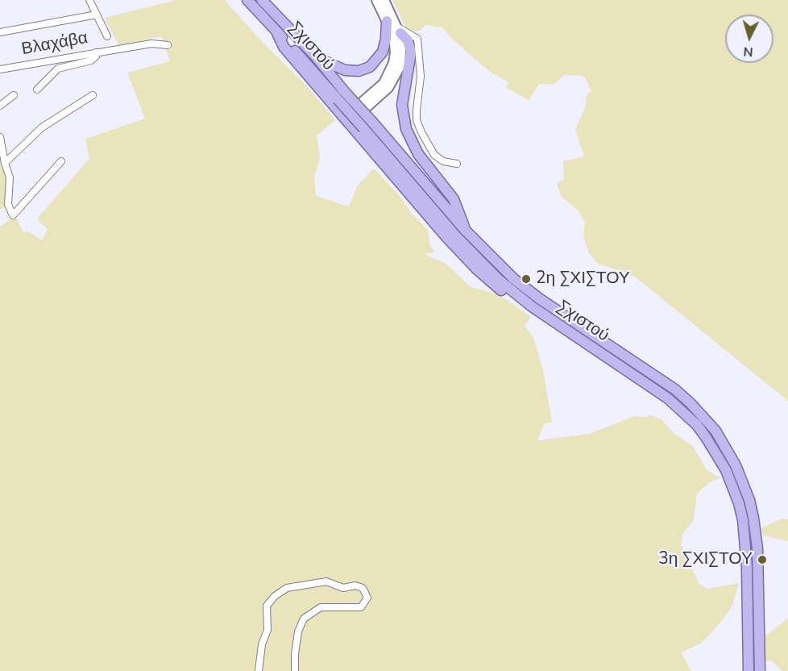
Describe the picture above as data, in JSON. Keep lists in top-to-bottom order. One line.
{"streets":{"main road":["Σχιστού"],"street":["Βλαχάβα"]},"places":["2η ΣΧΙΣΤΟΥ","3η ΣΧΙΣΤΟΥ"],"north":"bottom"}
